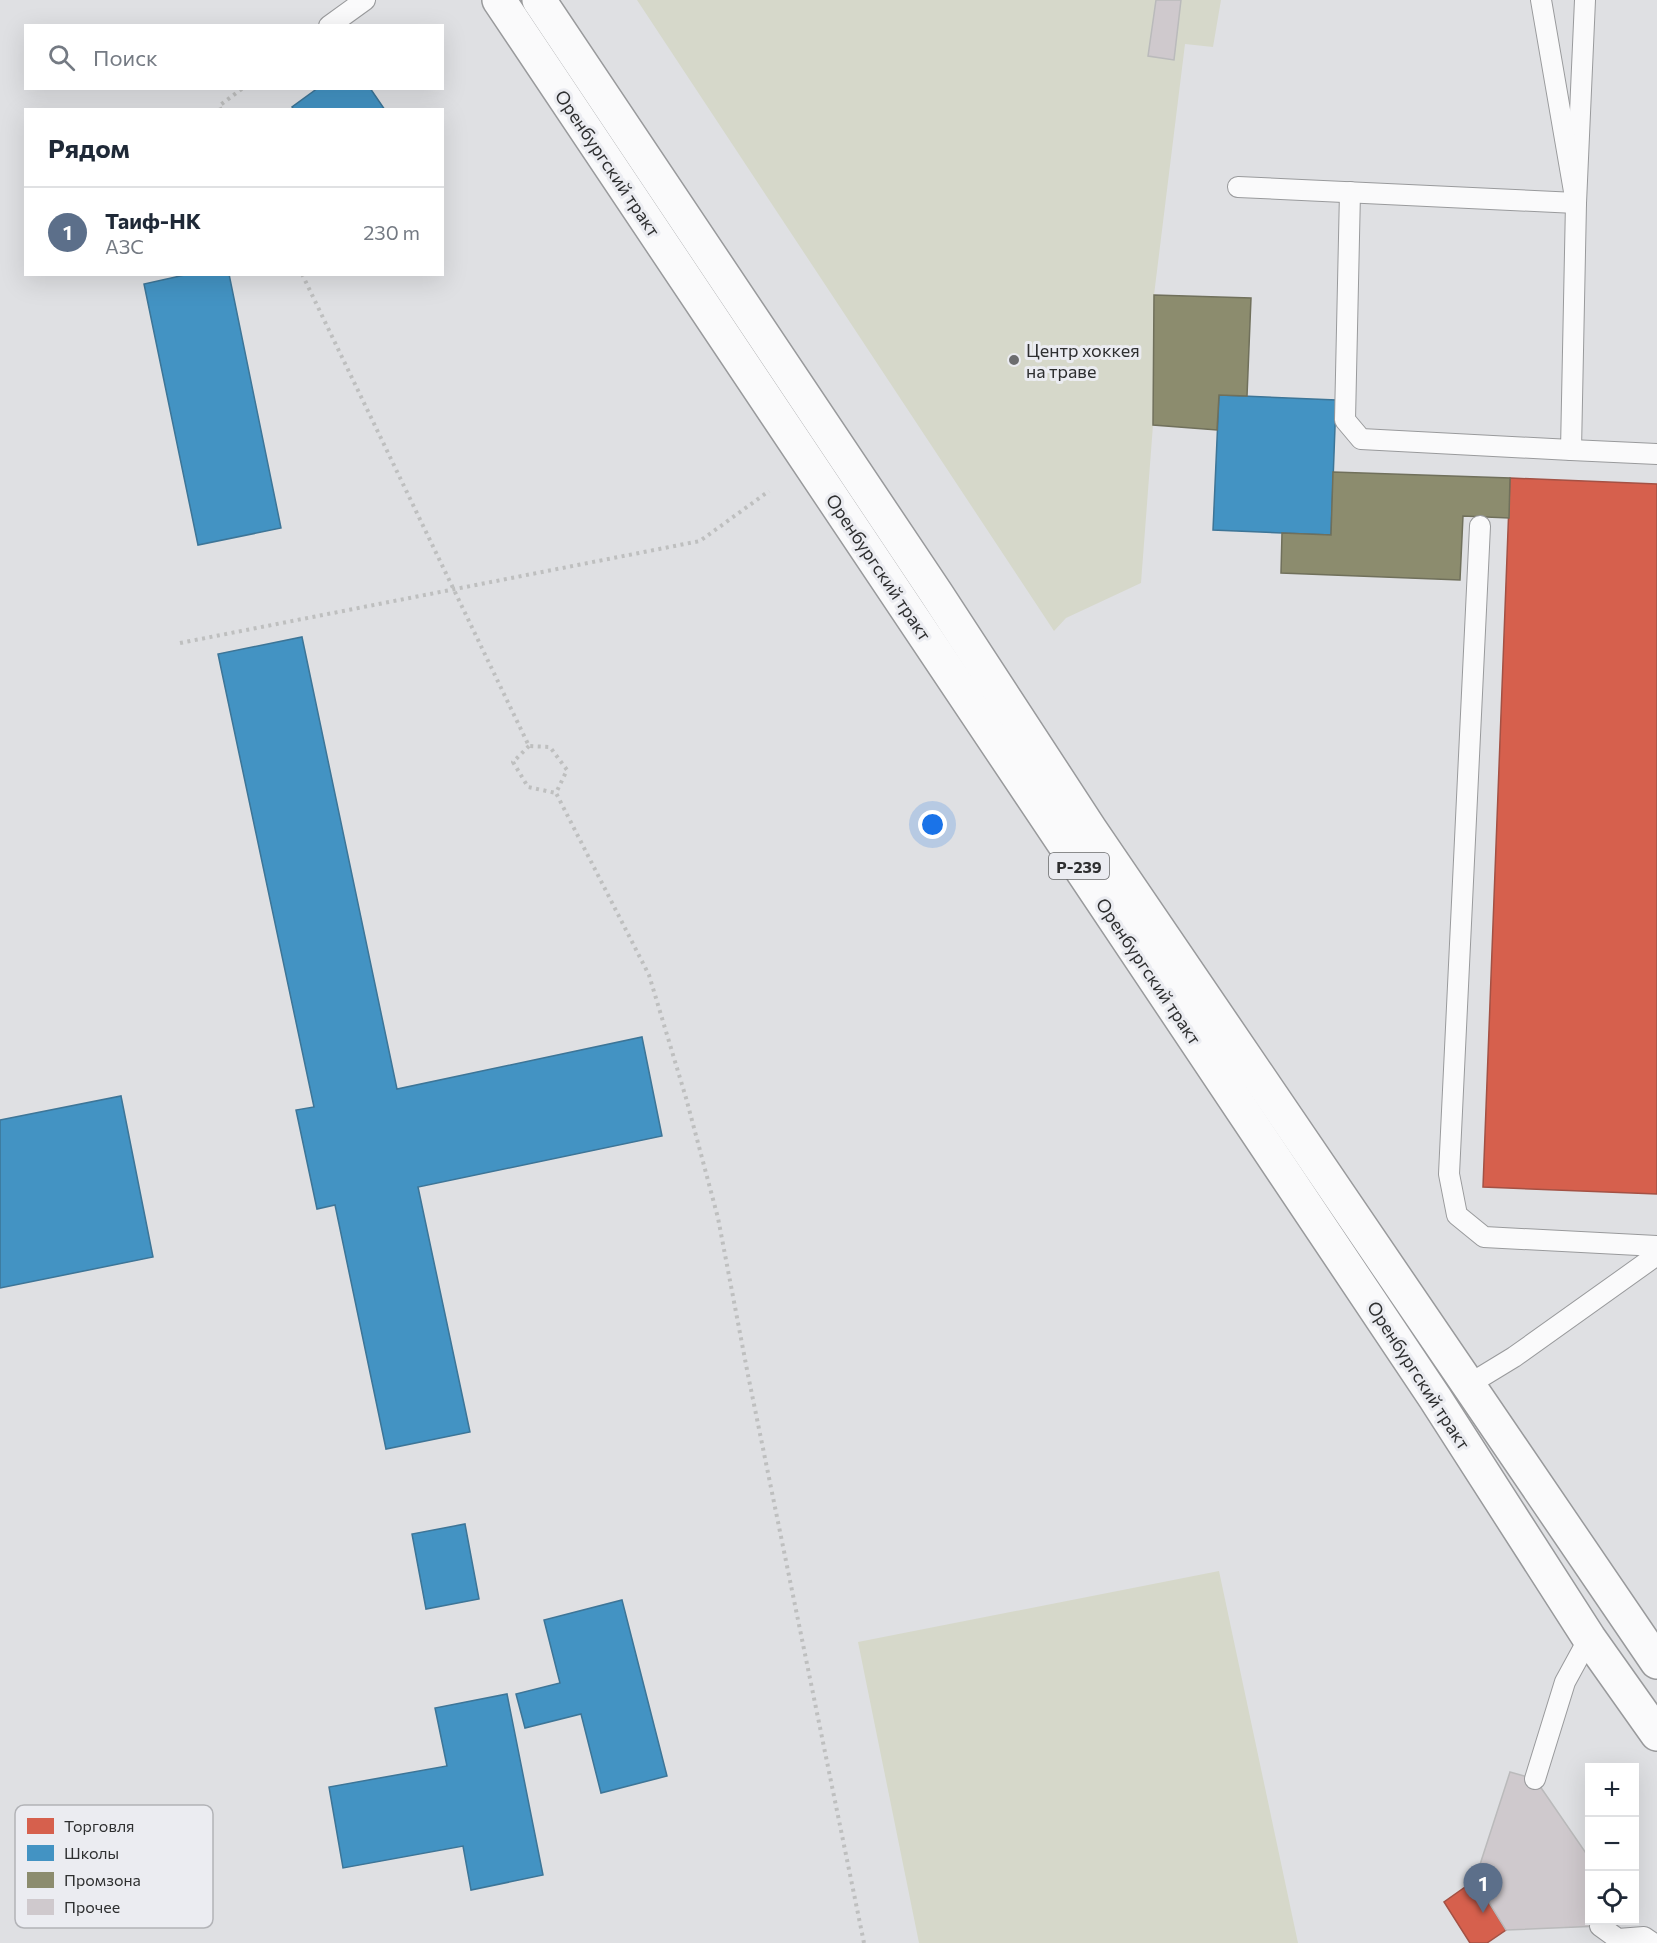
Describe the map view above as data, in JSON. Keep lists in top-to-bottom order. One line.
{"streets":{"main road":["Оренбургский тракт","Р-239"]},"places":["Центр хоккея на траве"],"legend":["Торговля","Школы","Промзона","Прочее"],"page":{"search":"Поиск","heading":"Рядом","list":[{"mark":"1","name":"Таиф-НК","note":"АЗС","value":"230 m"}],"map_buttons":["+","−"],"pins":"1"}}
